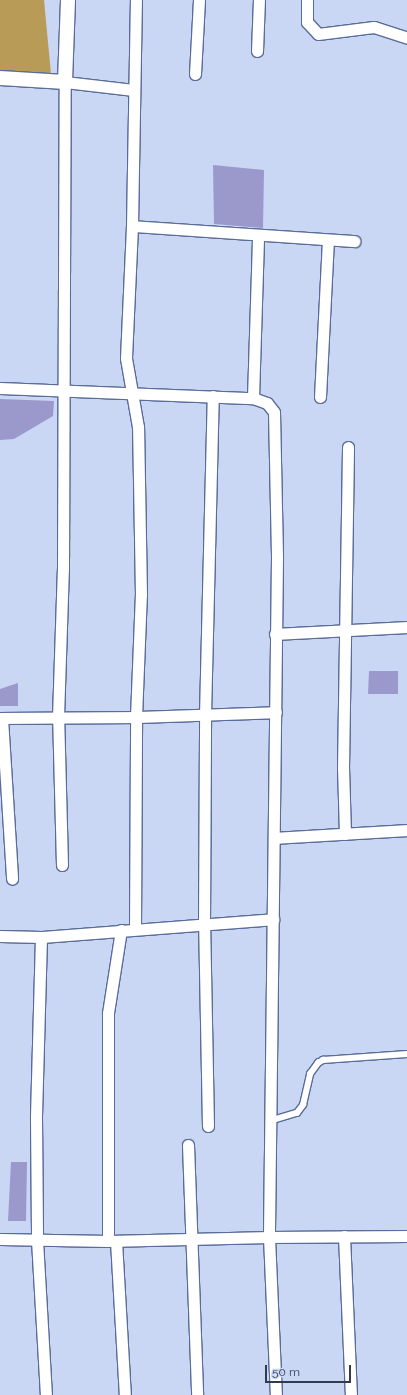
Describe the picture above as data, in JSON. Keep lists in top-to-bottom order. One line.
{"scale_bar":"50 m"}
